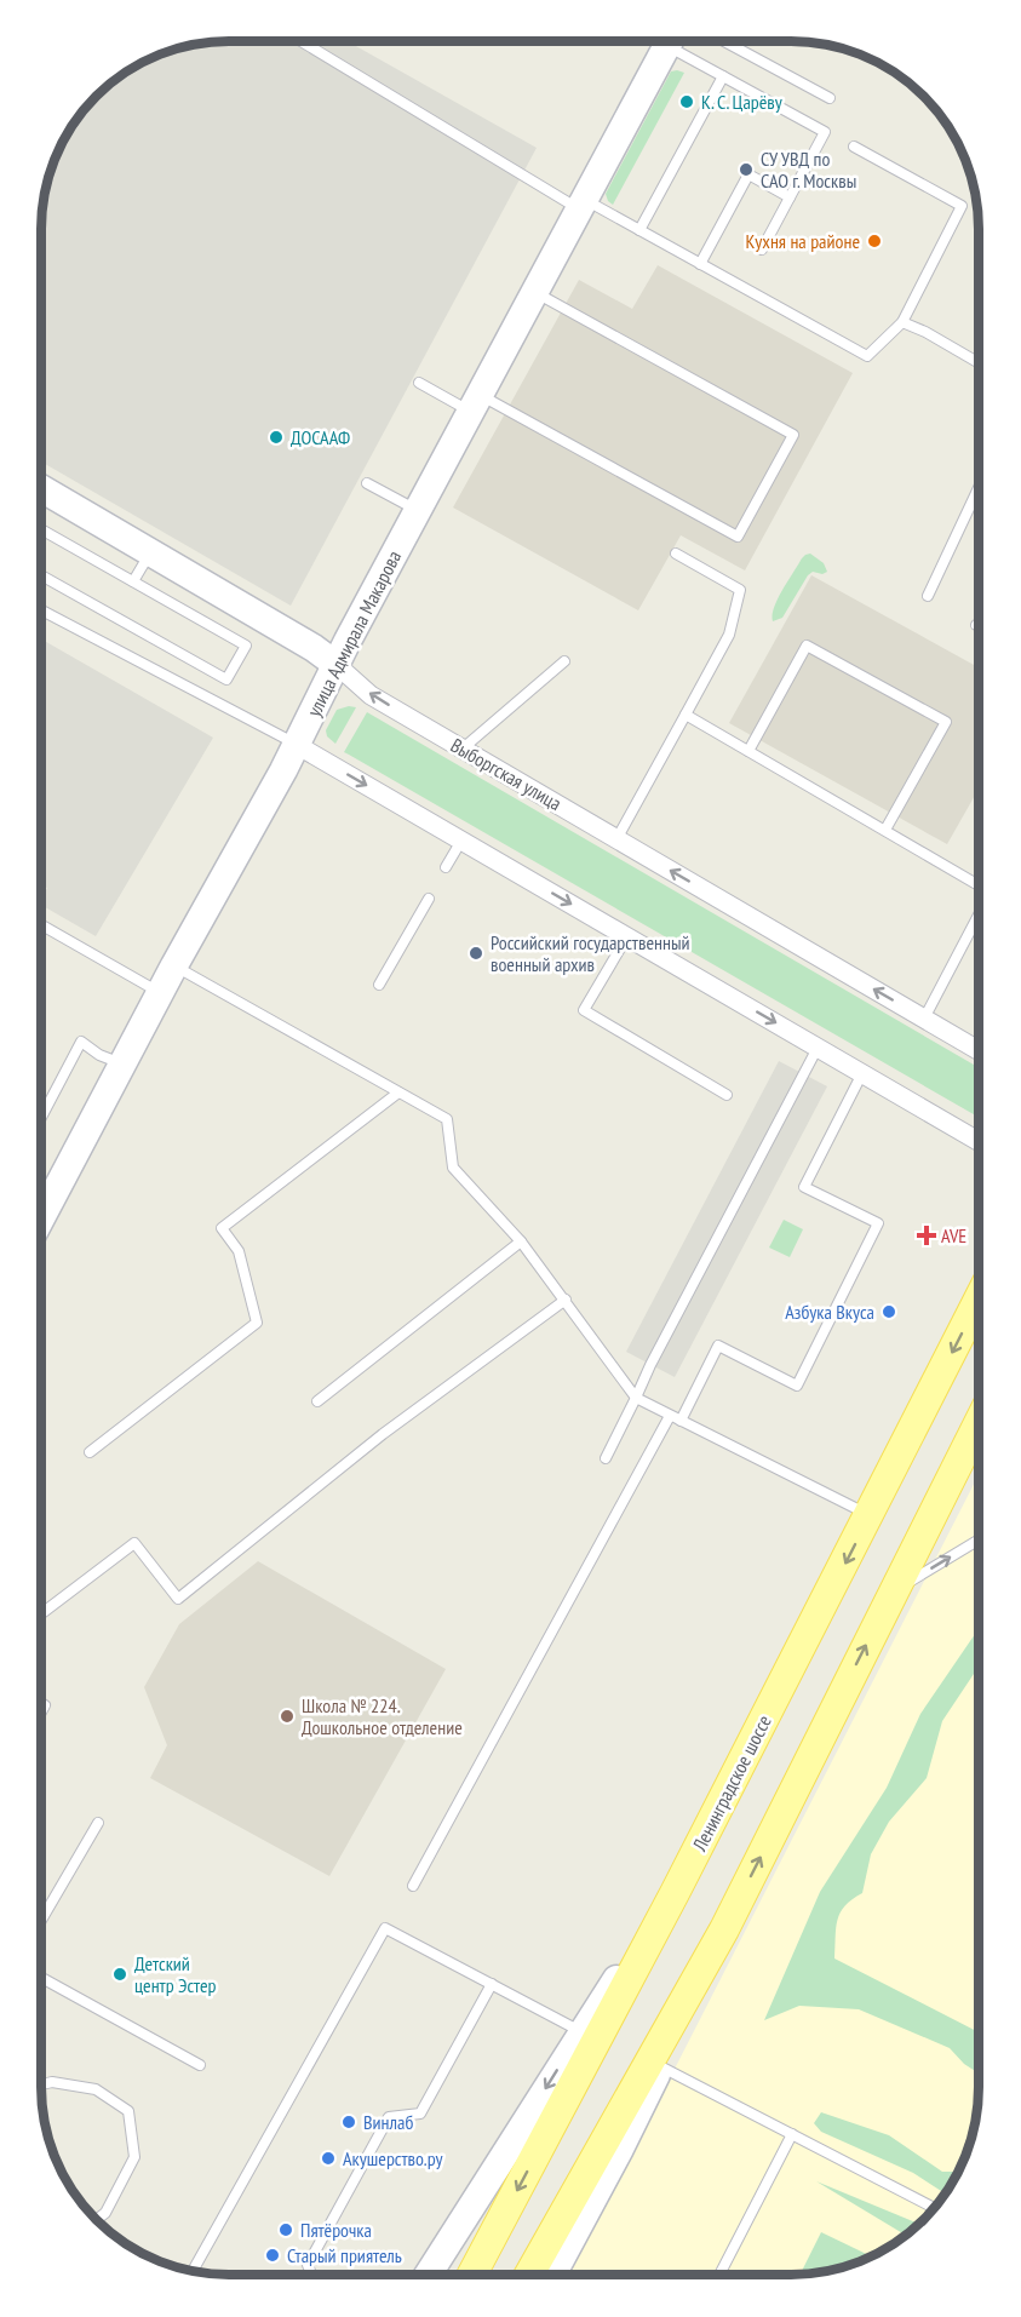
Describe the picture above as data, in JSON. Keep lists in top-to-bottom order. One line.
{"streets":{"main road":["Ленинградское шоссе"],"street":["улица Адмирала Макарова","Выборгская улица"]},"crossings":[["улица Адмирала Макарова","Выборгская улица"]],"places":{"other":["К. С. Царёву","СУ УВД по САО г. Москвы","Кухня на районе","ДОСААФ","Российский государственный военный архив","Азбука Вкуса","Школа № 224. Дошкольное отделение","Детский центр Эстер","Винлаб","Акушерство.ру","Пятёрочка","Старый приятель"],"health":["AVE"]}}
